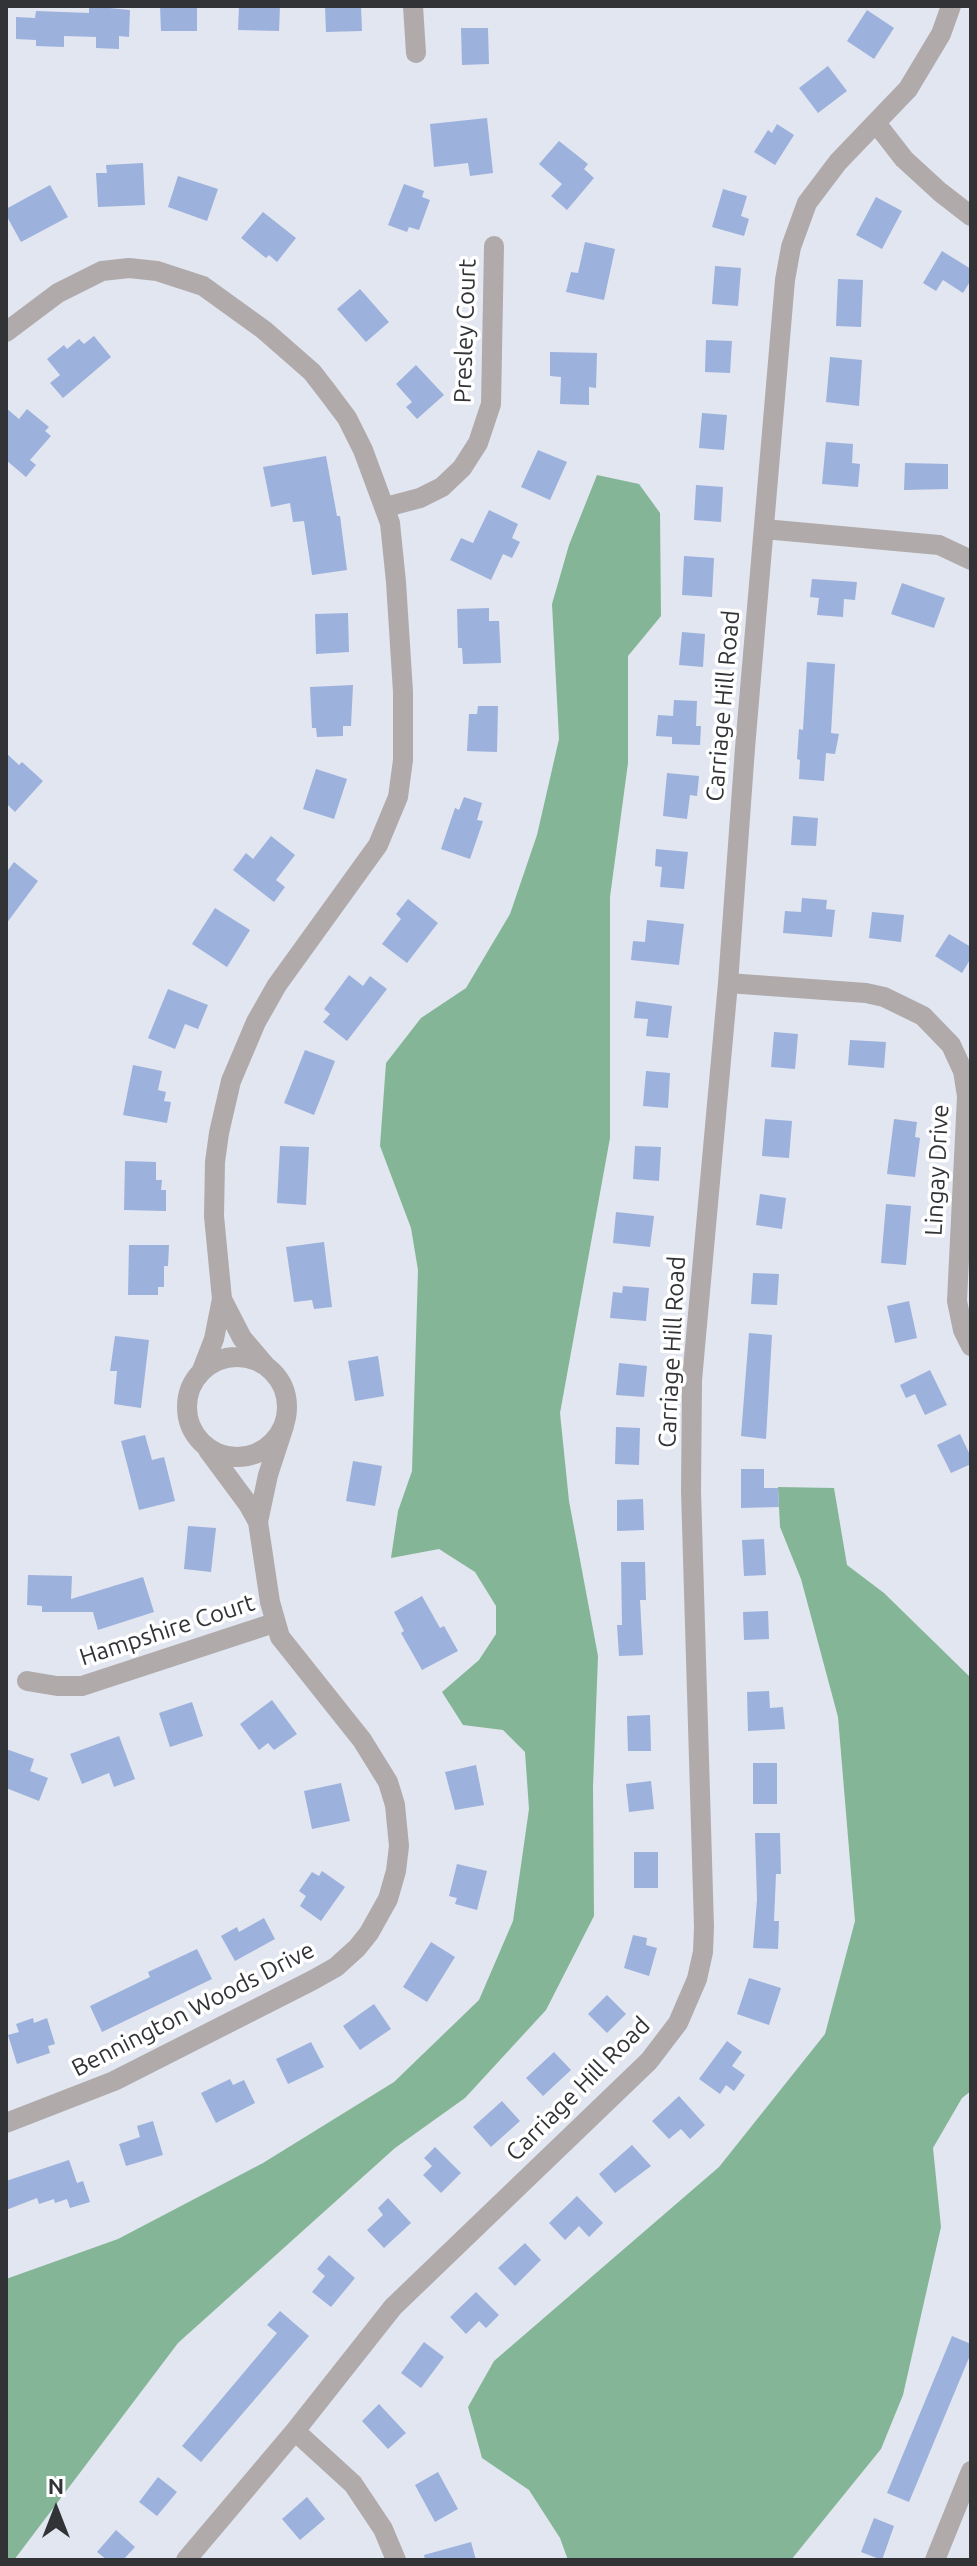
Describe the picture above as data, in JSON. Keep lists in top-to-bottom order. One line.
{"streets":{"street":["Presley Court","Carriage Hill Road","Lingay Drive","Hampshire Court","Bennington Woods Drive"]},"crossings":[["Presley Court","Bennington Woods Drive"],["Carriage Hill Road","Lingay Drive"],["Hampshire Court","Bennington Woods Drive"]],"north":"top"}
